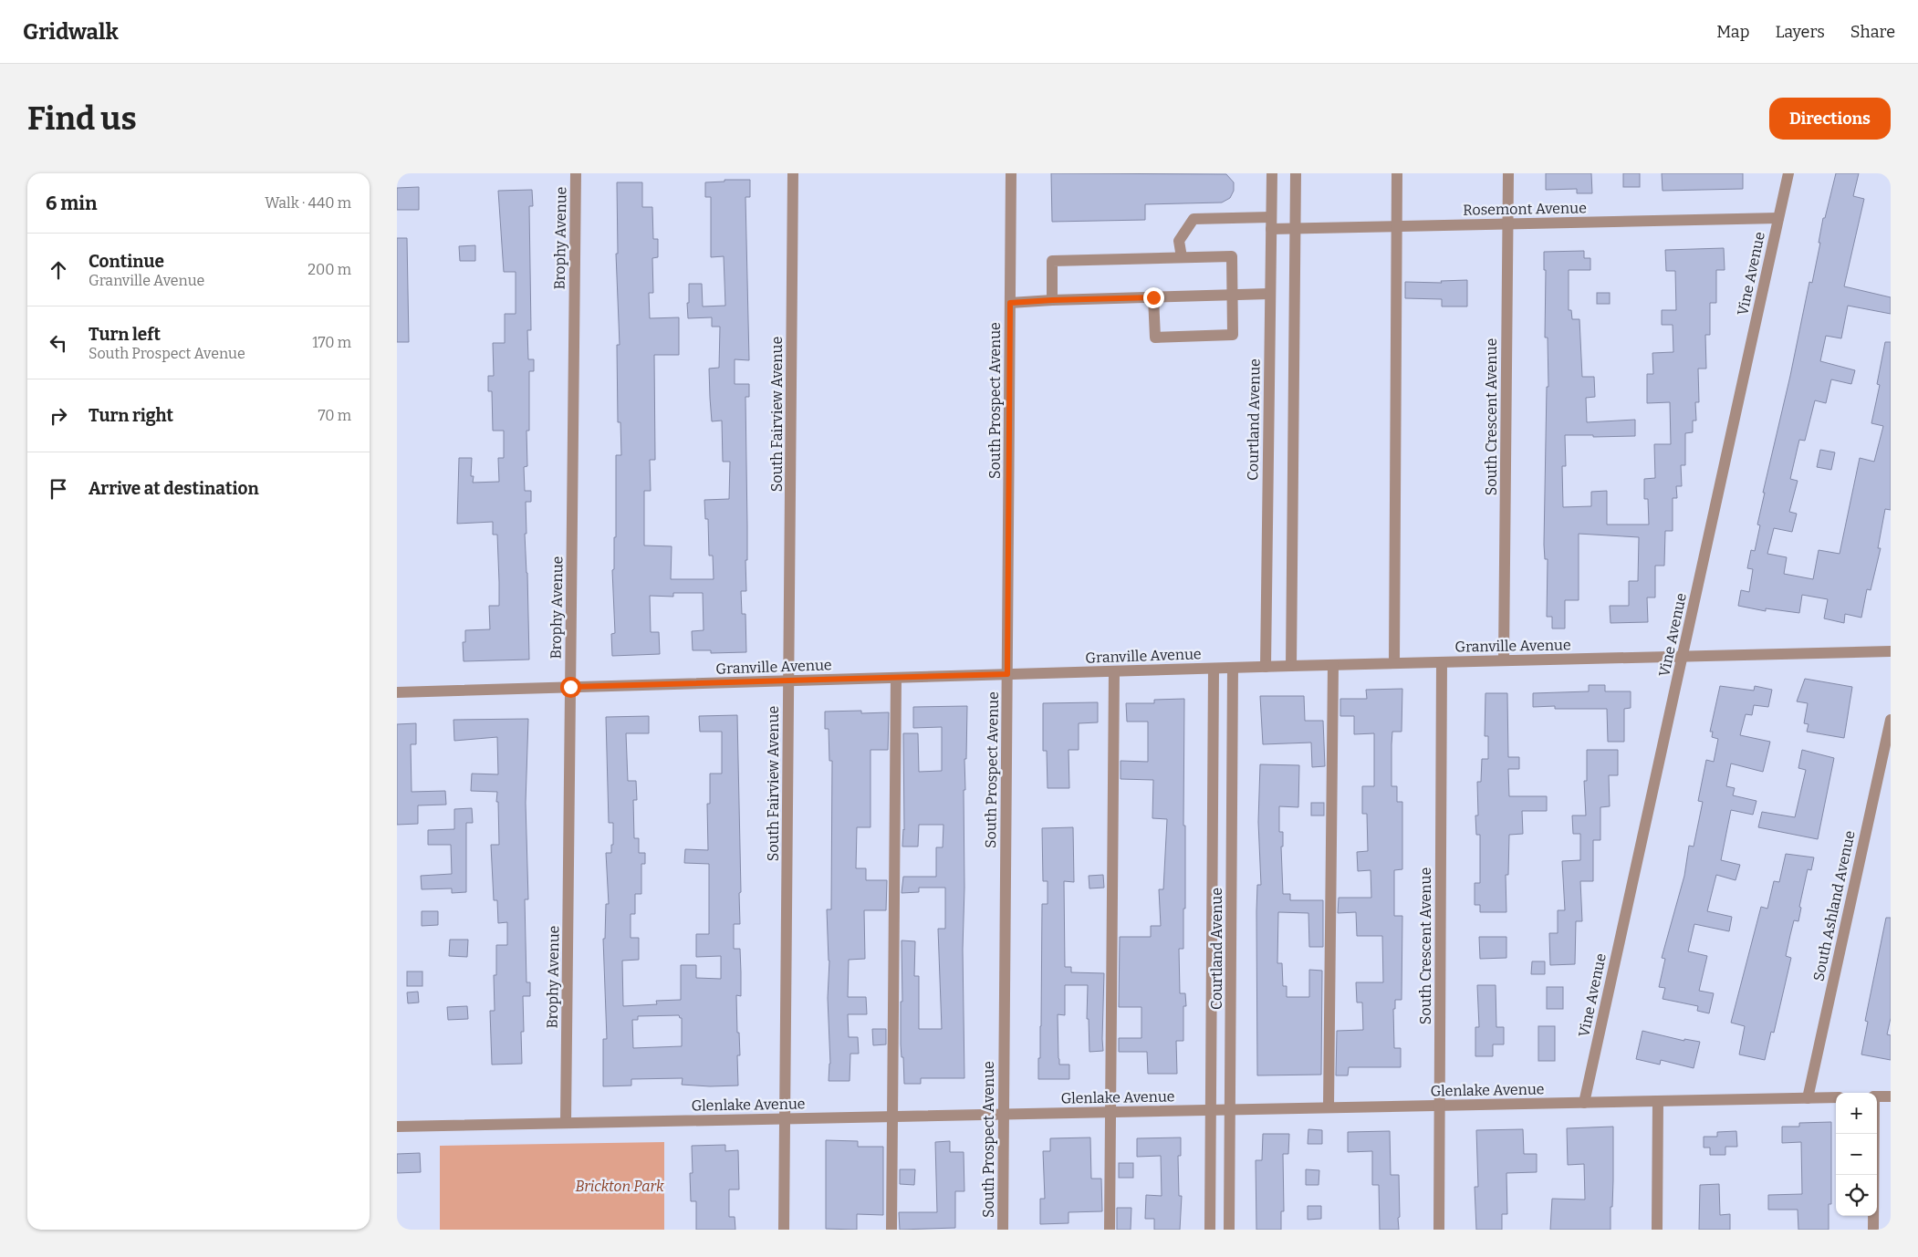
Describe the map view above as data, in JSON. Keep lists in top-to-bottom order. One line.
{"streets":{"street":["Rosemont Avenue","Brophy Avenue","Vine Avenue","South Prospect Avenue","South Fairview Avenue","South Crescent Avenue","Courtland Avenue","Granville Avenue","South Ashland Avenue","Glenlake Avenue"]},"crossings":[["Rosemont Avenue","Vine Avenue"],["Rosemont Avenue","South Crescent Avenue"],["Rosemont Avenue","Courtland Avenue"],["Brophy Avenue","Granville Avenue"],["Brophy Avenue","Glenlake Avenue"],["Vine Avenue","Granville Avenue"],["Vine Avenue","Glenlake Avenue"],["South Prospect Avenue","Granville Avenue"],["South Prospect Avenue","Glenlake Avenue"],["South Fairview Avenue","Granville Avenue"],["South Fairview Avenue","Glenlake Avenue"],["South Crescent Avenue","Granville Avenue"],["South Crescent Avenue","Glenlake Avenue"],["Courtland Avenue","Granville Avenue"],["Courtland Avenue","Glenlake Avenue"],["South Ashland Avenue","Glenlake Avenue"]],"parks":["Brickton Park"],"page":{"header":"Gridwalk","nav":["Map","Layers","Share"],"buttons":"Directions","title":"Find us","heading":["6 min","Walk · 440 m"],"list":[["Continue","Granville Avenue","200 m"],["Turn left","South Prospect Avenue","170 m"],["Turn right","70 m"],"Arrive at destination"],"map_buttons":["+","−"]}}
